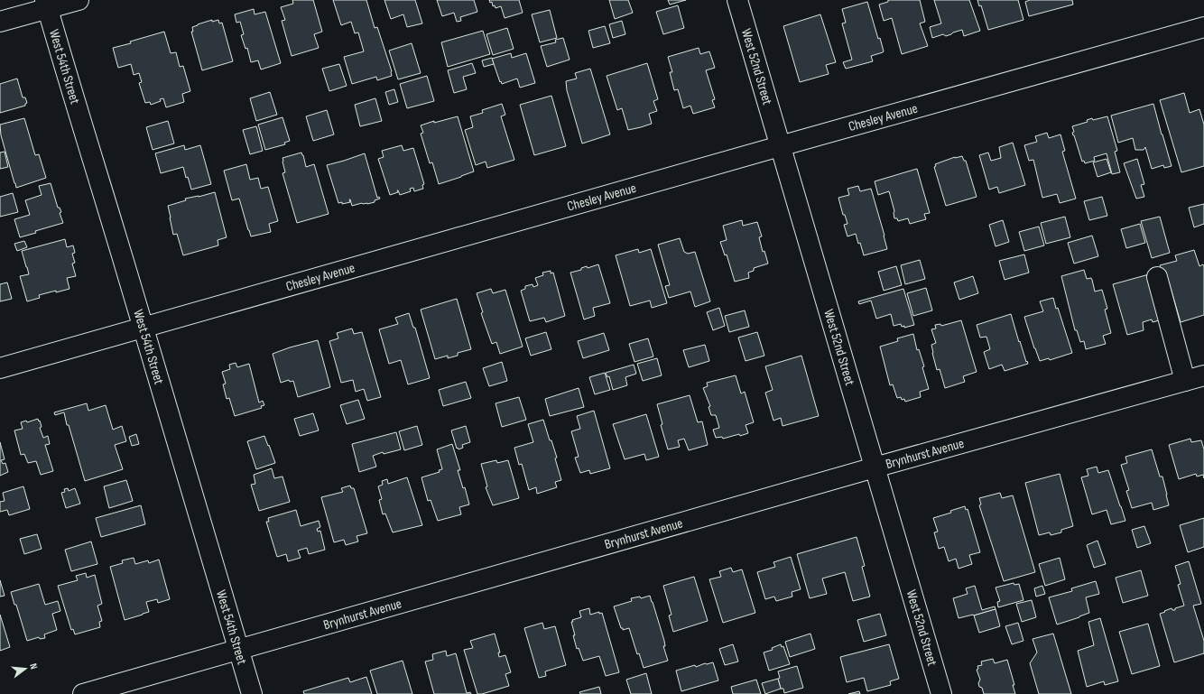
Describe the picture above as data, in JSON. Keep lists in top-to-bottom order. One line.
{"streets":{"street":["West 54th Street","West 52nd Street","Chesley Avenue","Brynhurst Avenue"]},"crossings":[["West 54th Street","Chesley Avenue"],["West 54th Street","Brynhurst Avenue"],["West 52nd Street","Chesley Avenue"],["West 52nd Street","Brynhurst Avenue"]],"north":"right"}
